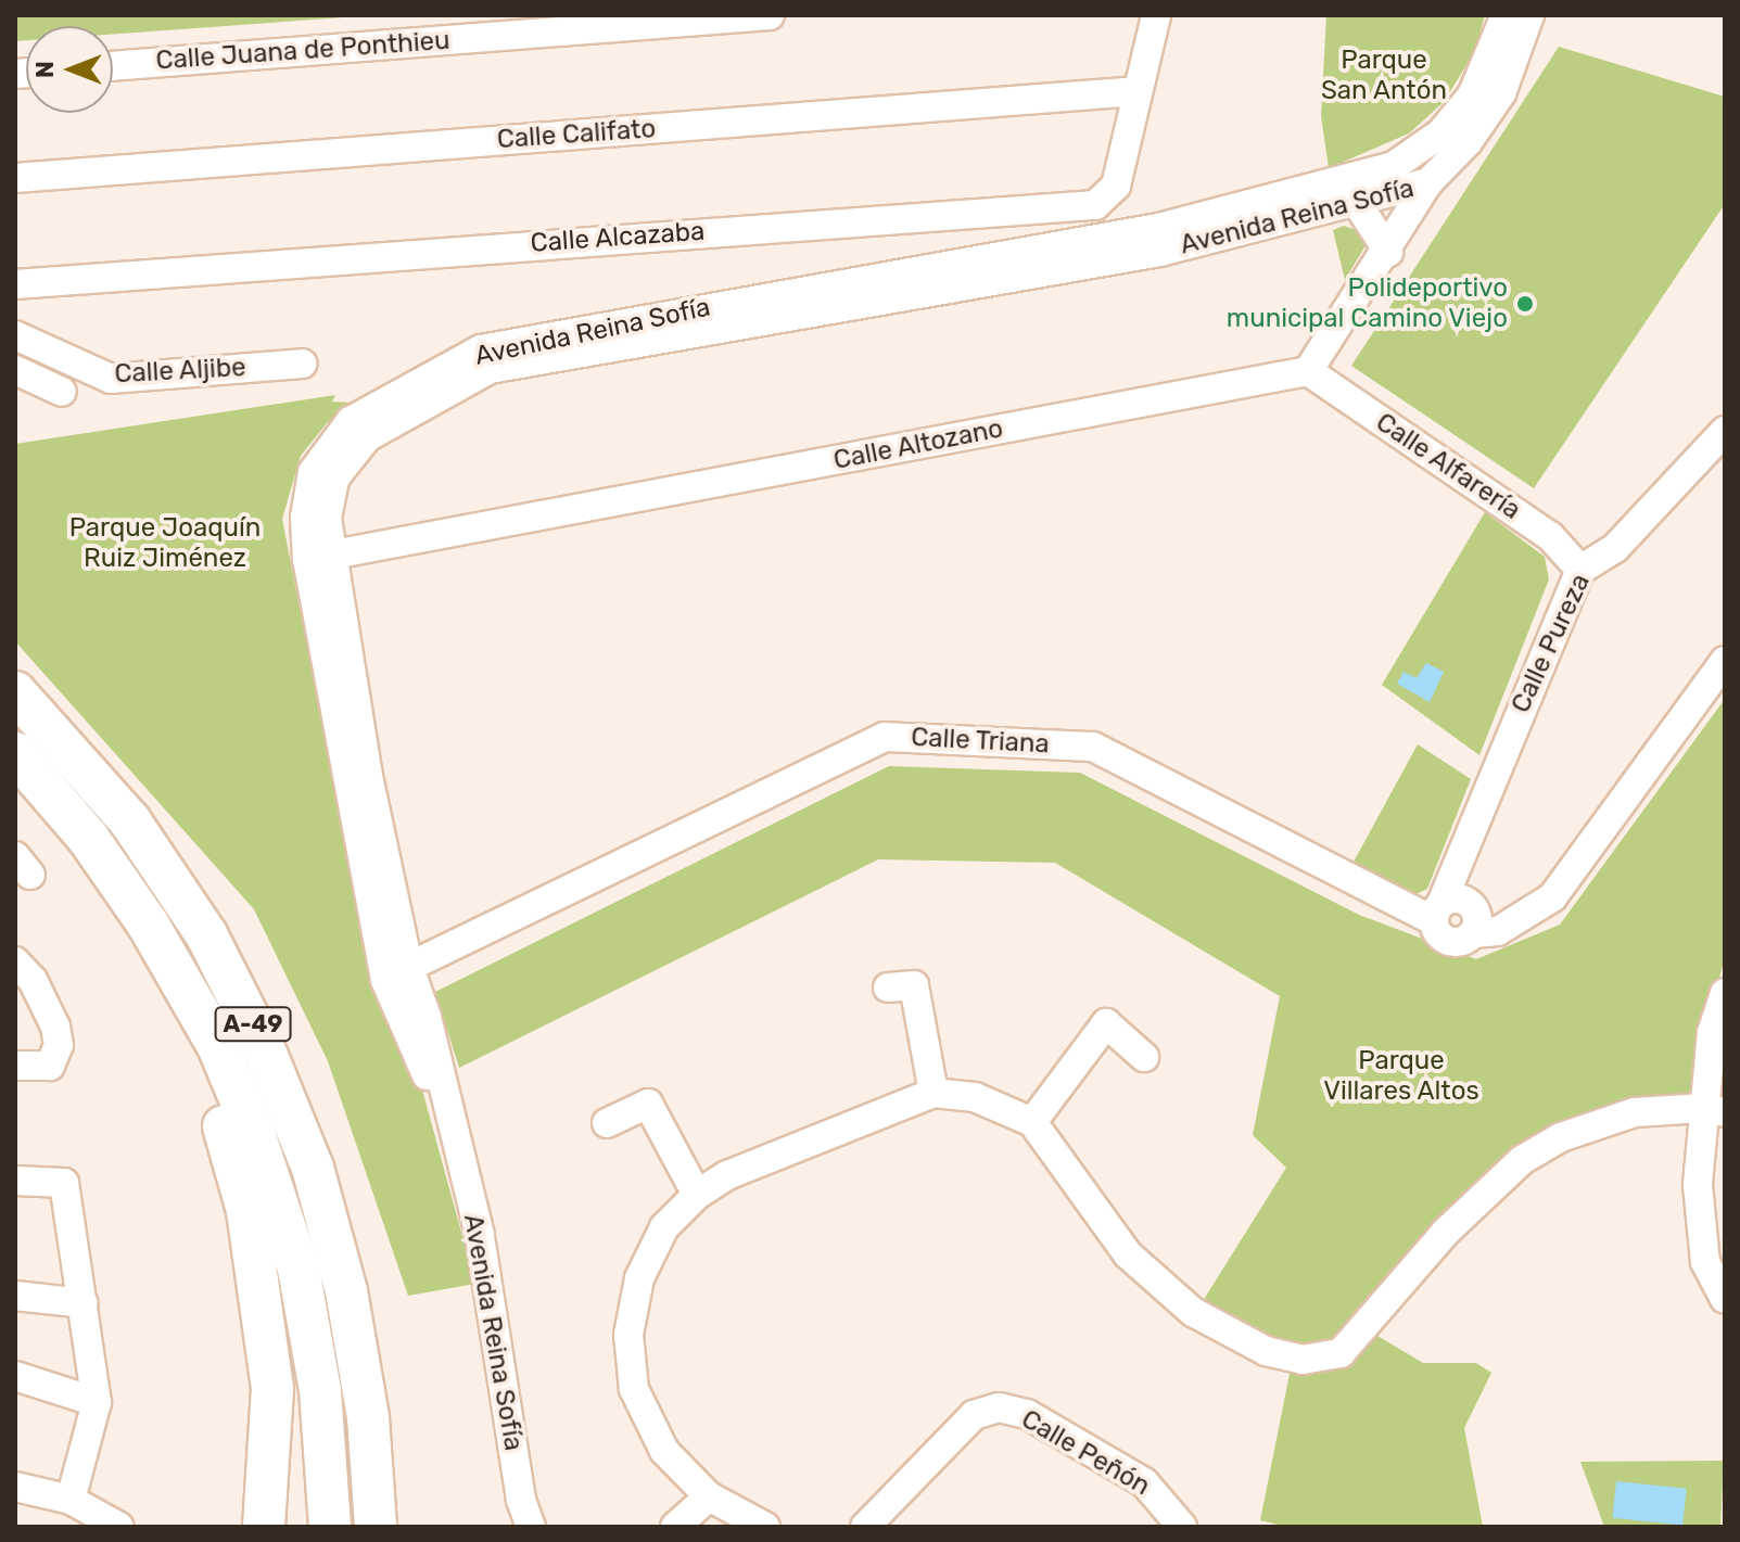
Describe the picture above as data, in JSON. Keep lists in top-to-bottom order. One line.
{"streets":{"highway":["A-49"],"street":["Calle Juana de Ponthieu","Calle Califato","Avenida Reina Sofía","Calle Alcazaba","Calle Aljibe","Calle Altozano","Calle Alfarería","Calle Pureza","Calle Triana","Calle Peñón"]},"crossings":[["Calle Califato","Calle Alcazaba"],["Avenida Reina Sofía","Calle Altozano"],["Avenida Reina Sofía","Calle Triana"],["Calle Altozano","Calle Alfarería"],["Calle Alfarería","Calle Pureza"],["Calle Pureza","Calle Triana"]],"parks":["Parque San Antón","Parque Joaquín Ruiz Jiménez","Parque Villares Altos"],"places":["Polideportivo municipal Camino Viejo"],"north":"left"}
